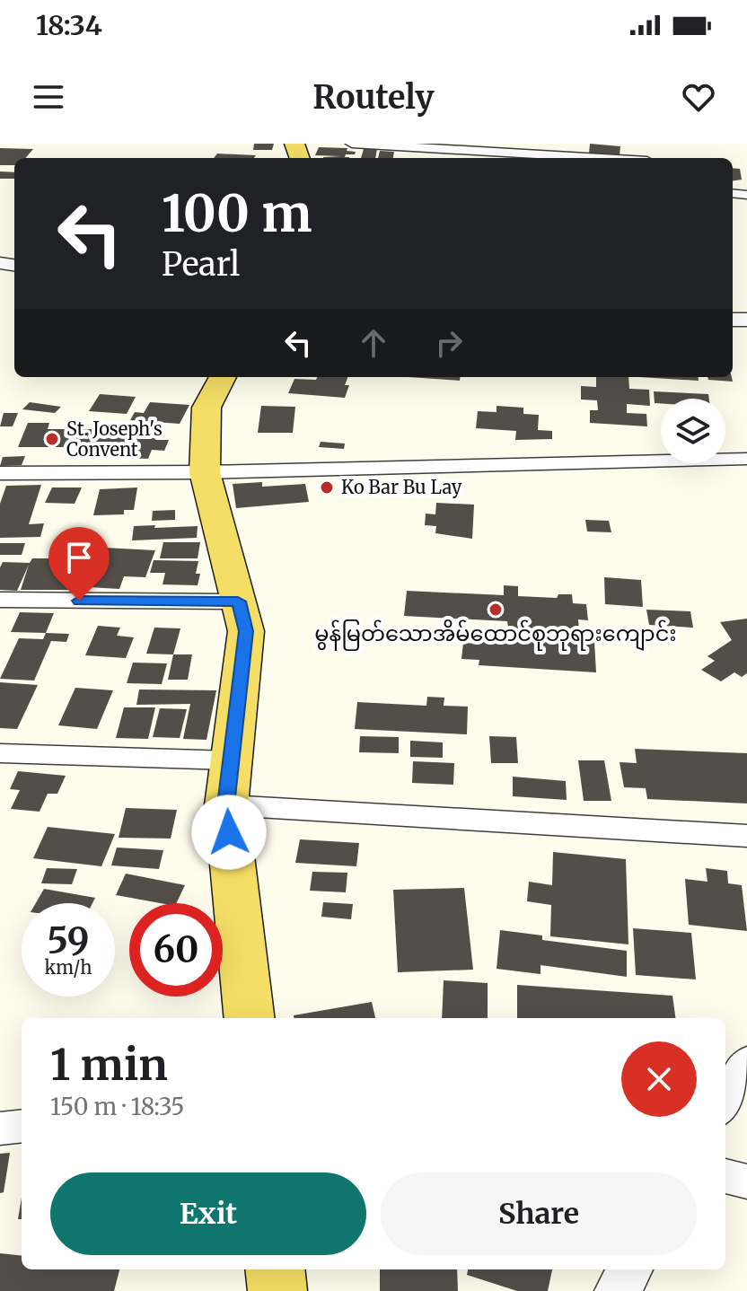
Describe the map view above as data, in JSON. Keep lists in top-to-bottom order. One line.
{"places":["St. Joseph's Convent","Ko Bar Bu Lay","မွန်မြတ်သောအိမ်ထောင်စုဘုရားကျောင်း"],"page":{"status":"18:34","header":"Routely","turn":["100 m","Pearl"],"speed":"59 km/h","limit":"60","heading":["1 min","150 m · 18:35"],"buttons":["Exit","Share"]}}
